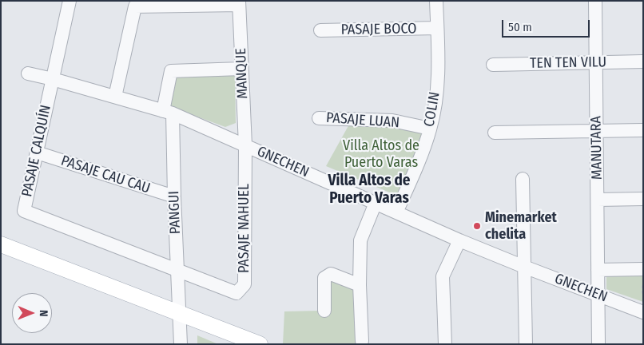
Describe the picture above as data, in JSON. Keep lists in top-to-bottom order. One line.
{"streets":{"street":["PASAJE BOCO","TEN TEN VILU","MANQUE","COLIN","PASAJE LUAN","MANUTARA","PASAJE CALQUÍN","GNECHEN","PASAJE CAU CAU","PANGUI","PASAJE NAHUEL"]},"crossings":[["PASAJE BOCO","COLIN"],["TEN TEN VILU","MANUTARA"],["MANQUE","GNECHEN"],["MANQUE","PANGUI"],["MANQUE","PASAJE NAHUEL"],["COLIN","PASAJE LUAN"],["COLIN","GNECHEN"],["MANUTARA","GNECHEN"],["PASAJE CALQUÍN","GNECHEN"],["PASAJE CALQUÍN","PASAJE CAU CAU"],["PASAJE CALQUÍN","PANGUI"],["PASAJE CALQUÍN","PASAJE NAHUEL"],["GNECHEN","PANGUI"],["GNECHEN","PASAJE NAHUEL"],["PASAJE CAU CAU","PANGUI"],["PANGUI","PASAJE NAHUEL"]],"districts":["Villa Altos de Puerto Varas"],"parks":["Villa Altos de Puerto Varas"],"places":["Minemarket chelita"],"scale_bar":"50 m","north":"right"}
